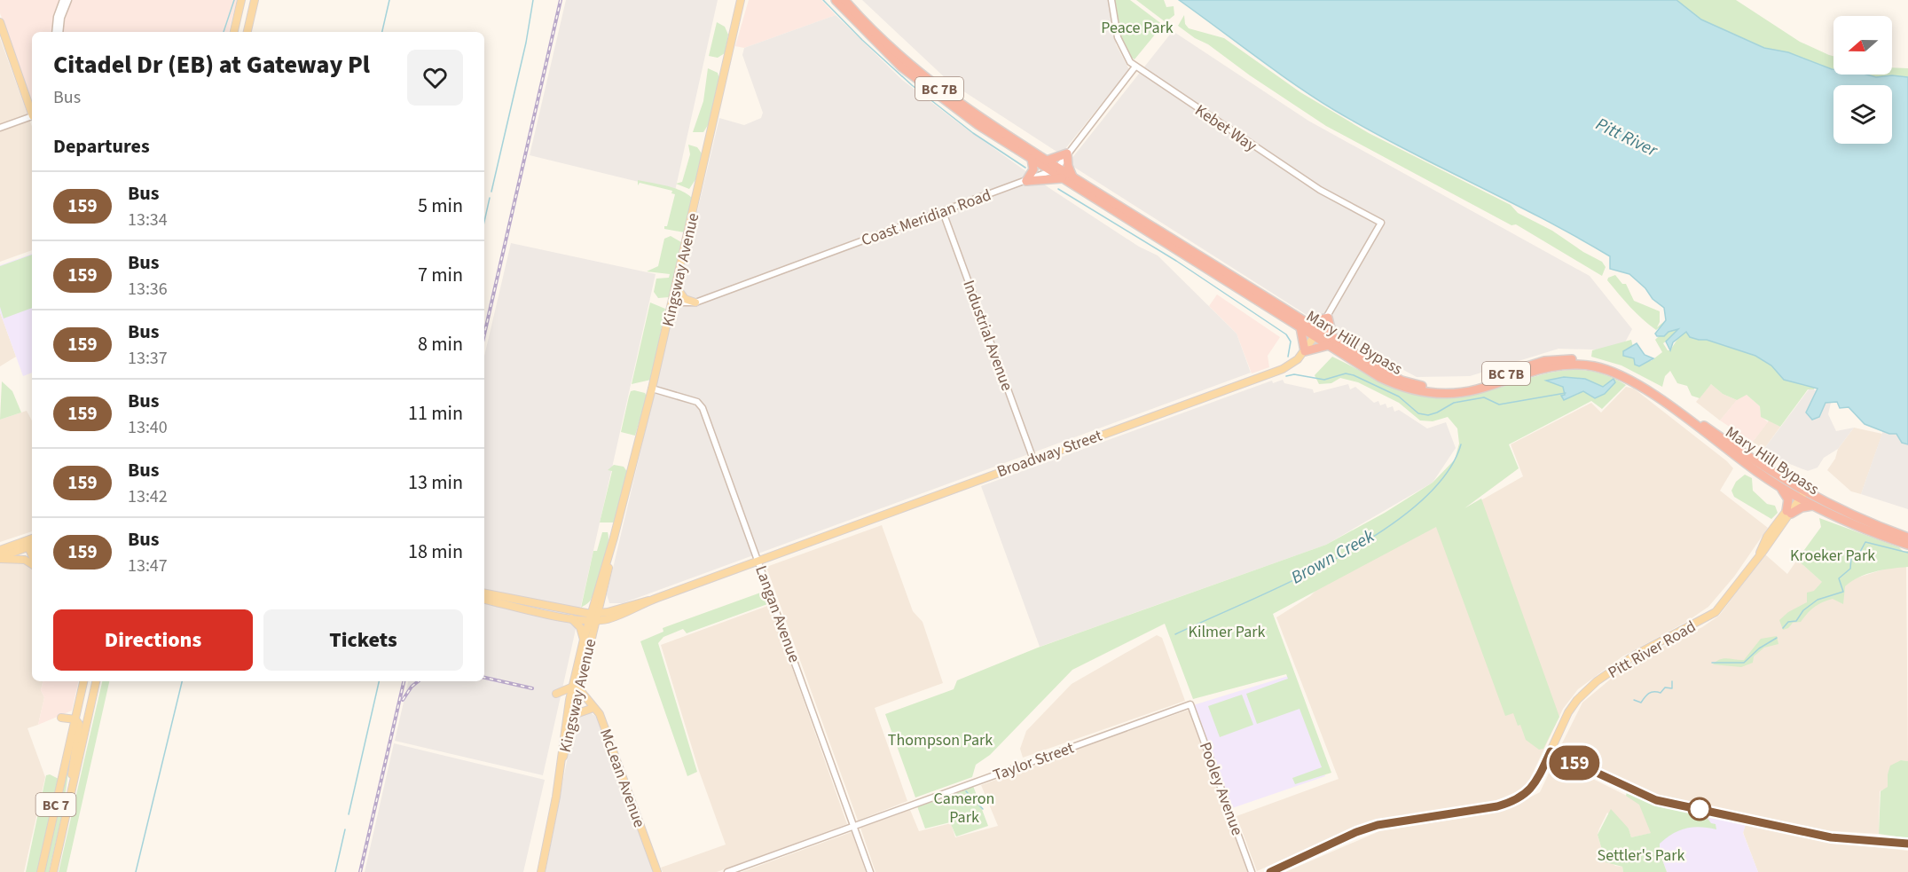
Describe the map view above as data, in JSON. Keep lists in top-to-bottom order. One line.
{"streets":{"highway":["BC 7B","Mary Hill Bypass"],"main road":["Kingsway Avenue","Broadway Street","Pitt River Road","McLean Avenue","BC 7"],"street":["Kebet Way","Coast Meridian Road","Industrial Avenue","Langan Avenue","Taylor Street","Pooley Avenue"]},"crossings":[["Kebet Way","Broadway Street"],["Coast Meridian Road","Kingsway Avenue"],["Coast Meridian Road","Industrial Avenue"],["Coast Meridian Road","Mary Hill Bypass"],["Kingsway Avenue","Broadway Street"],["Kingsway Avenue","Langan Avenue"],["Kingsway Avenue","McLean Avenue"],["Industrial Avenue","Broadway Street"],["Mary Hill Bypass","Broadway Street"],["Mary Hill Bypass","Pitt River Road"],["Broadway Street","Langan Avenue"],["Langan Avenue","Taylor Street"],["Taylor Street","Pooley Avenue"]],"water":["Pitt River","Brown Creek"],"parks":["Peace Park","Kroeker Park","Kilmer Park","Thompson Park","Cameron Park","Settler's Park"],"lines":["bus line 159"],"north":"left","page":{"on_map":"159","heading":[["Citadel Dr (EB) at Gateway Pl","Bus"],"Departures"],"list":[{"mark":"159","name":"Bus","note":"13:34","value":"5 min"},{"mark":"159","name":"Bus","note":"13:36","value":"7 min"},{"mark":"159","name":"Bus","note":"13:37","value":"8 min"},{"mark":"159","name":"Bus","note":"13:40","value":"11 min"},{"mark":"159","name":"Bus","note":"13:42","value":"13 min"},{"mark":"159","name":"Bus","note":"13:47","value":"18 min"}],"buttons":["Directions","Tickets"]}}
